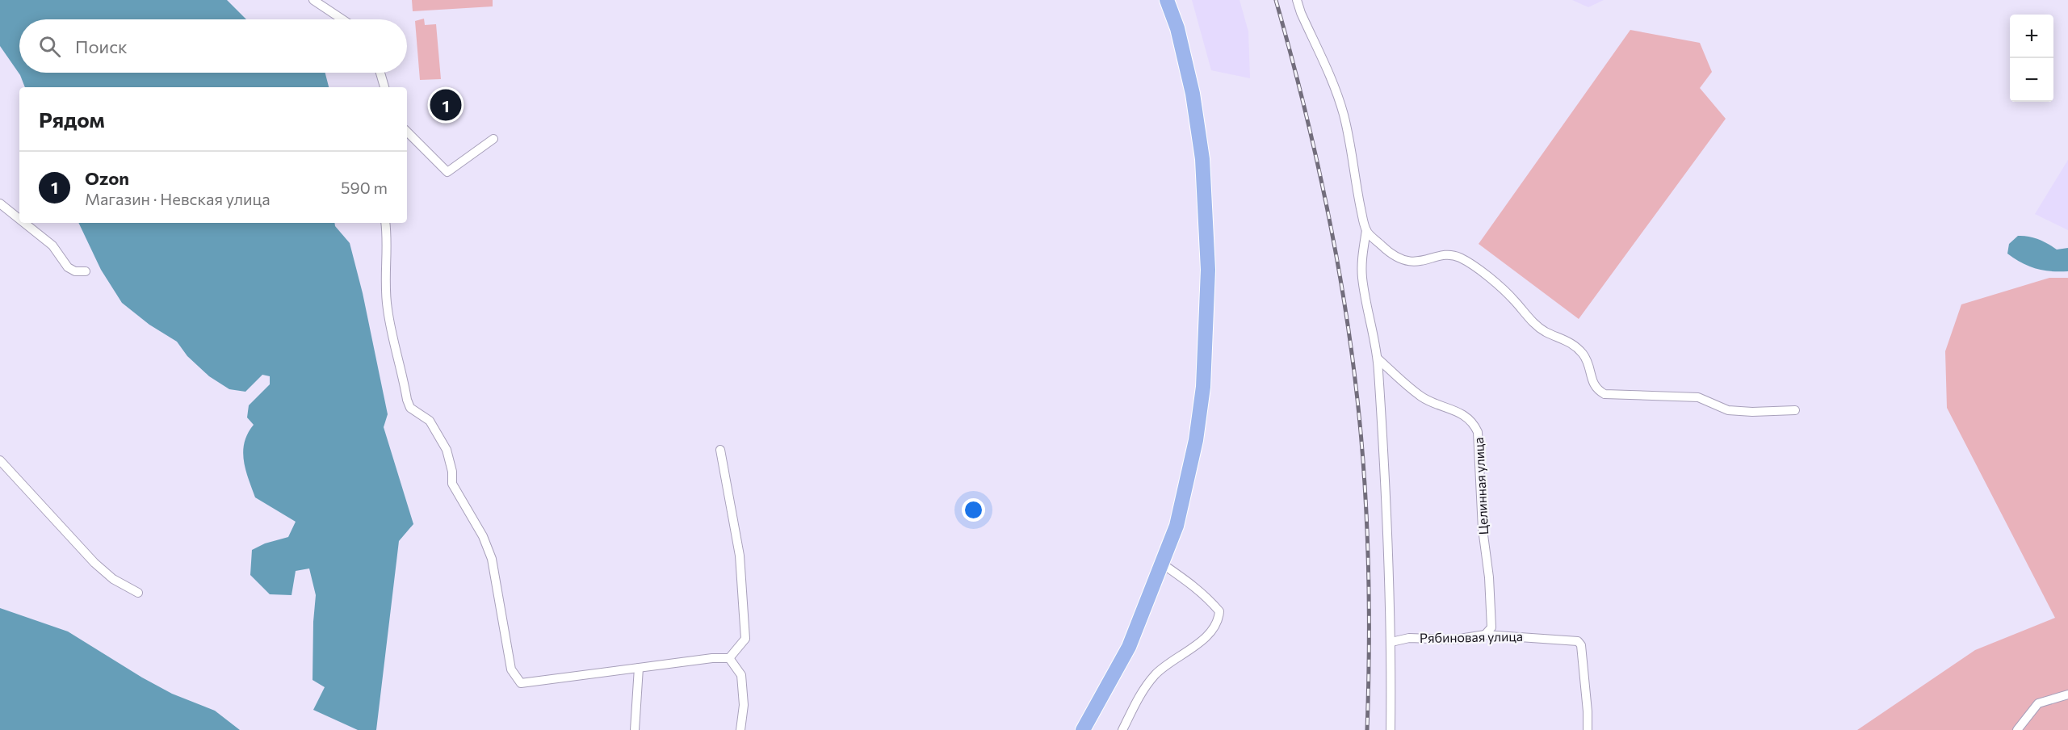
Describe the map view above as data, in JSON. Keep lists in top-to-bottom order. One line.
{"streets":{"street":["Целинная улица","Рябиновая улица"]},"crossings":[["Целинная улица","Рябиновая улица"]],"page":{"map_buttons":["+","−"],"search":"Поиск","pins":"1","heading":"Рядом","list":[{"mark":"1","name":"Ozon","note":"Магазин · Невская улица","value":"590 m"}]}}
